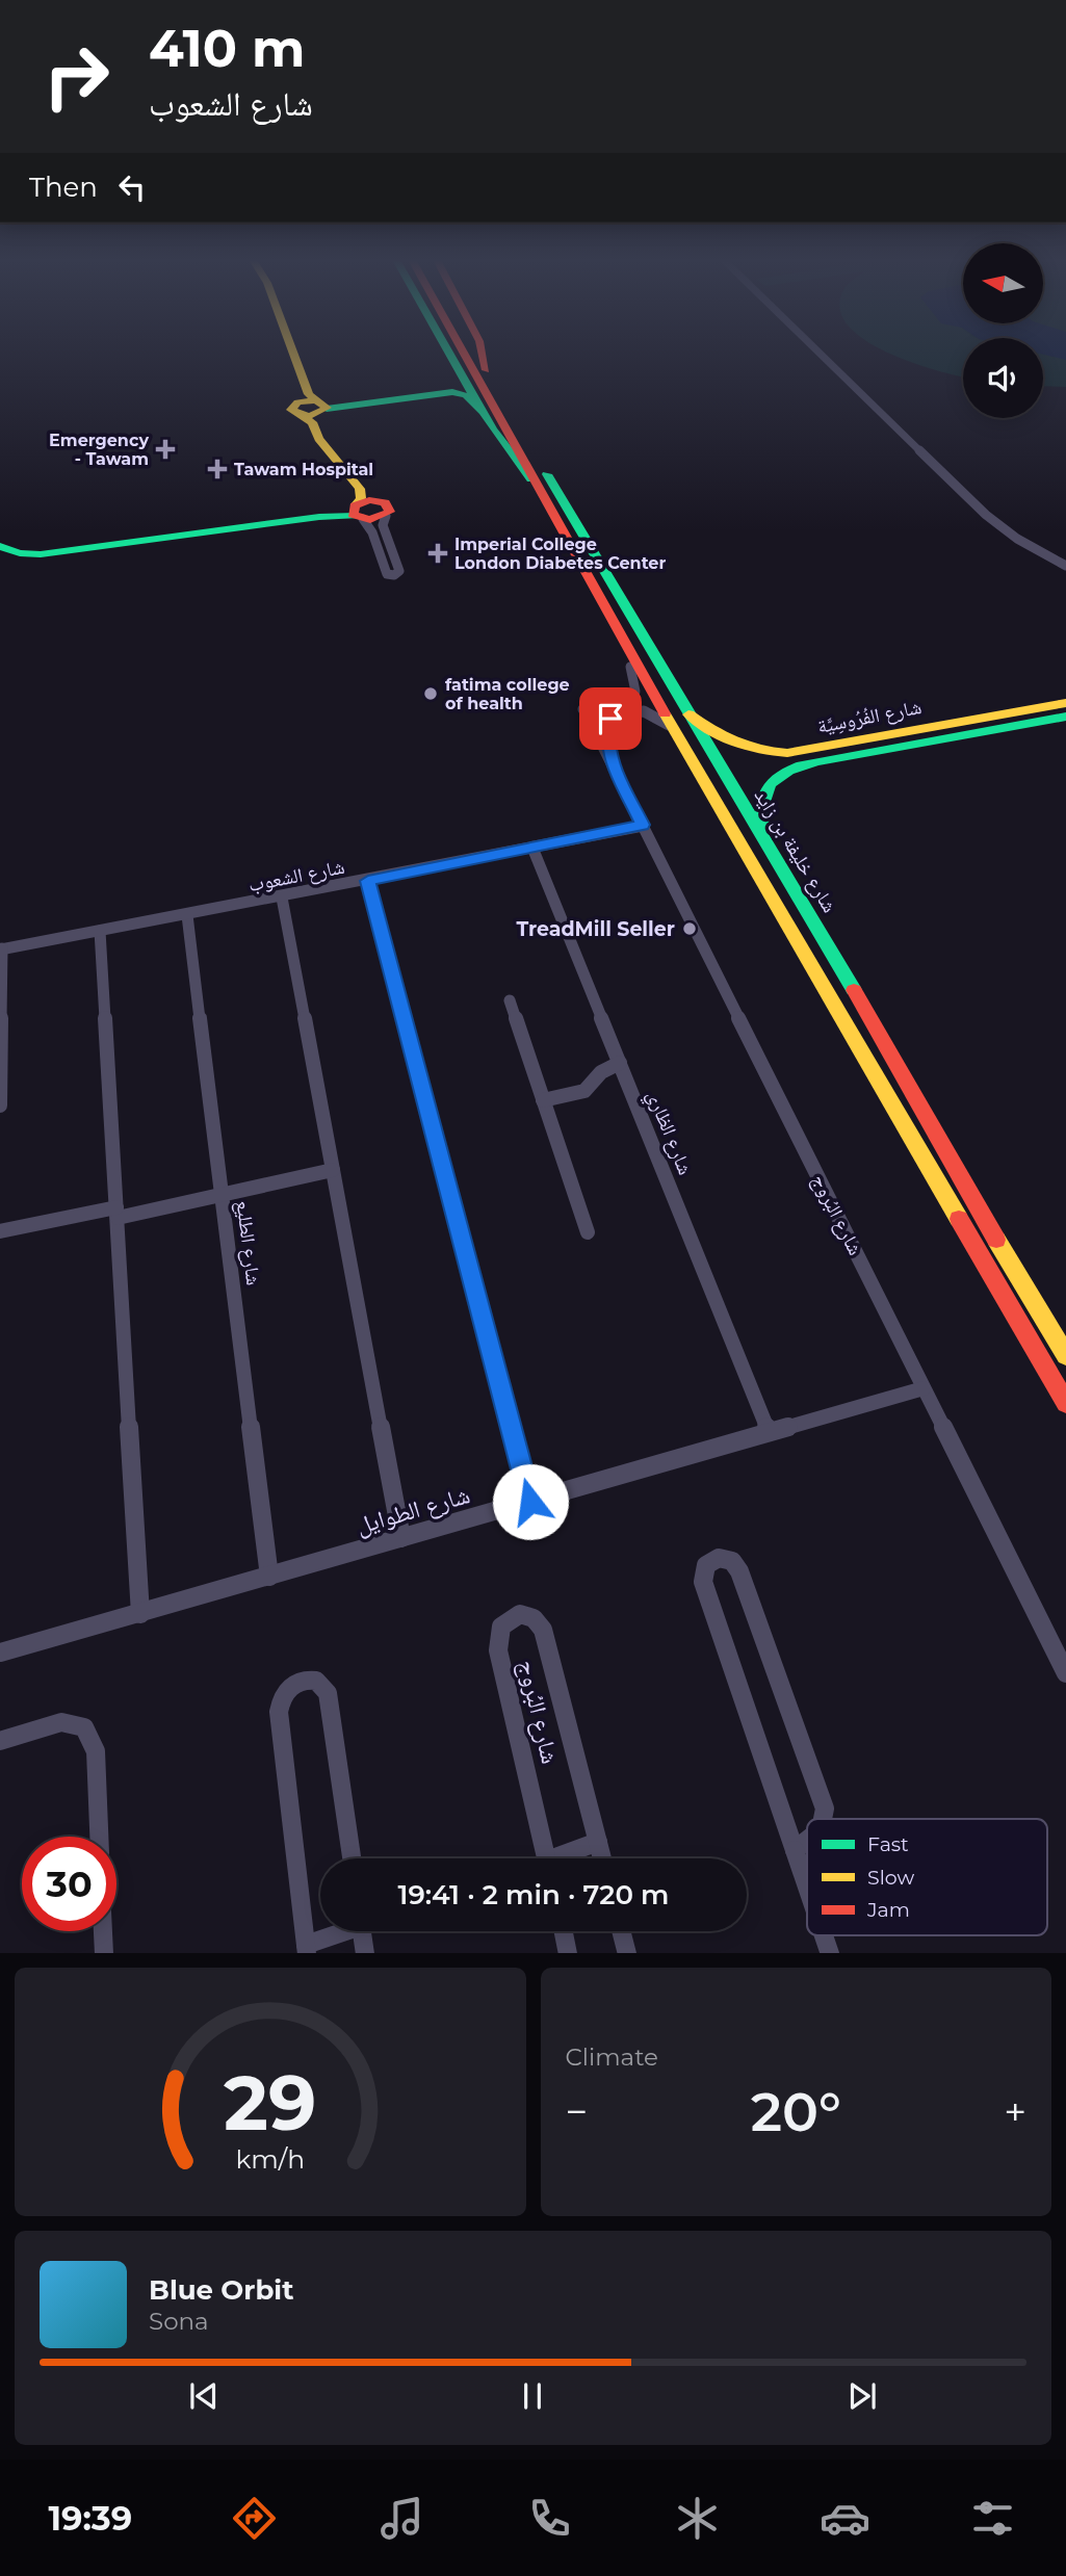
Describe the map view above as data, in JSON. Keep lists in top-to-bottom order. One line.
{"streets":{"main road":["شارع الفُرُوسِيَّة","شارع خليفة بن زايد"],"street":["شارع الشعوب","شارع الظاري","شارع البُروج","شارع الطليع","شارع الطوايل"]},"crossings":[["شارع الفُرُوسِيَّة","شارع خليفة بن زايد"],["شارع الشعوب","شارع الظاري"],["شارع الشعوب","شارع البُروج"],["شارع الشعوب","شارع الطليع"],["شارع الظاري","شارع الطوايل"],["شارع البُروج","شارع الطوايل"],["شارع الطليع","شارع الطوايل"]],"places":{"health":["Emergency - Tawam","Tawam Hospital","Imperial College London Diabetes Center"],"other":["fatima college of health","TreadMill Seller"]},"legend":["Fast","Slow","Jam"],"north":"left","page":{"turn":["410 m","شارع الشعوب"],"then":"Then","limit":"30","trip":"19:41 · 2 min · 720 m","tile":"Climate","heat":["−","20°","+"],"song":["Blue Orbit","Sona"],"tabs":"19:39","gauge":["29","km/h"]}}
